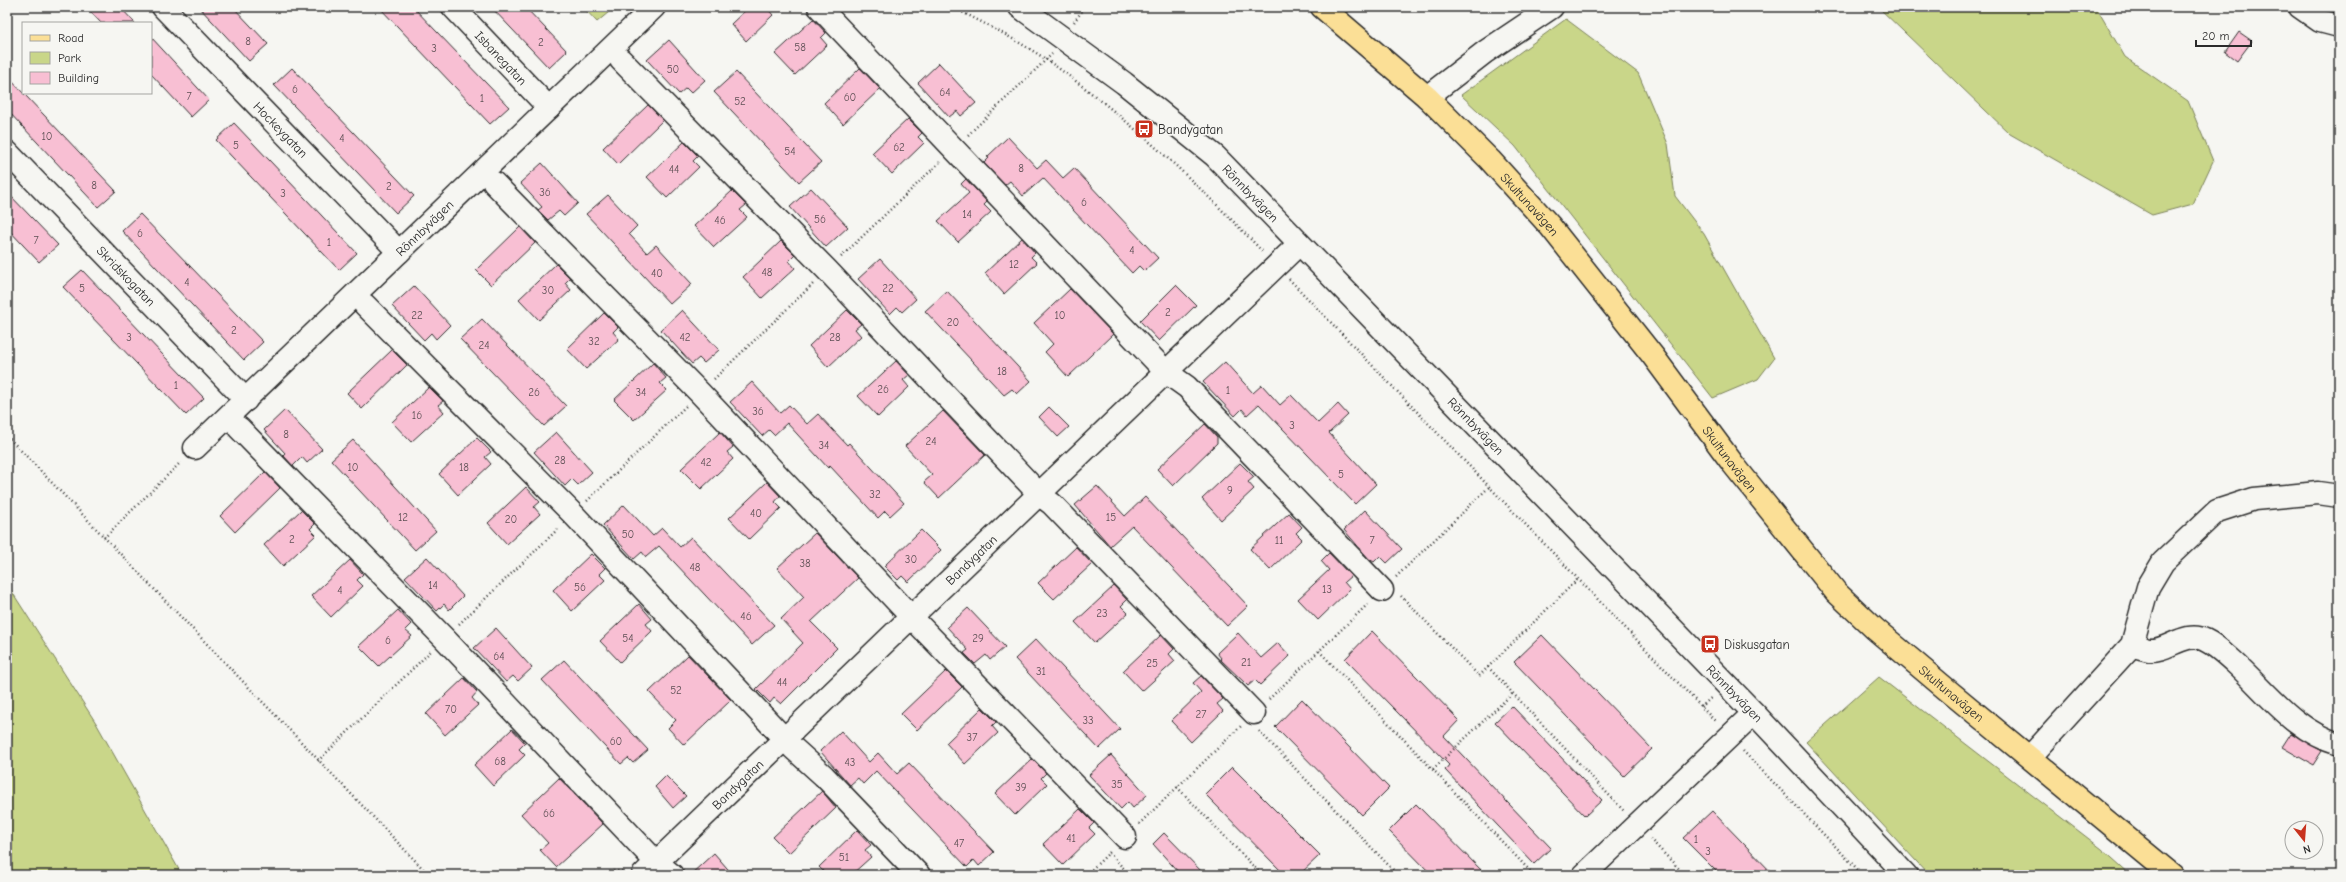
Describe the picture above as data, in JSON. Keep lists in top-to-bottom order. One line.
{"streets":{"main road":["Skultunavägen"],"street":["Isbanegatan","Hockeygatan","Rönnbyvägen","Skridskogatan","Bandygatan"]},"crossings":[["Isbanegatan","Rönnbyvägen"],["Hockeygatan","Rönnbyvägen"],["Rönnbyvägen","Skridskogatan"],["Rönnbyvägen","Bandygatan"]],"places":{"bus stop":["Bandygatan","Diskusgatan"]},"house_numbers":["8","2","58","3","50","6","64","7","60","1","52","10","4","5","62","54","8","44","8","2","36","3","6","14","56","46","6","7","1","4","12","48","40","4","5","22","30","2","22","10","20","2","3","42","28","32","24","18","1","26","1","26","34","36","16","3","8","24","34","28","42","10","18","5","9","32","40","12","15","20","50","2","11","7","30","38","48","14","56","13","4","23","46","54","29","6","64","21","25","31","44","52","70","27","33","37","60","68","43","35","39","66","41","1","47","3","51"],"legend":["Road","Park","Building"],"scale_bar":"20 m","north":"bottom"}
